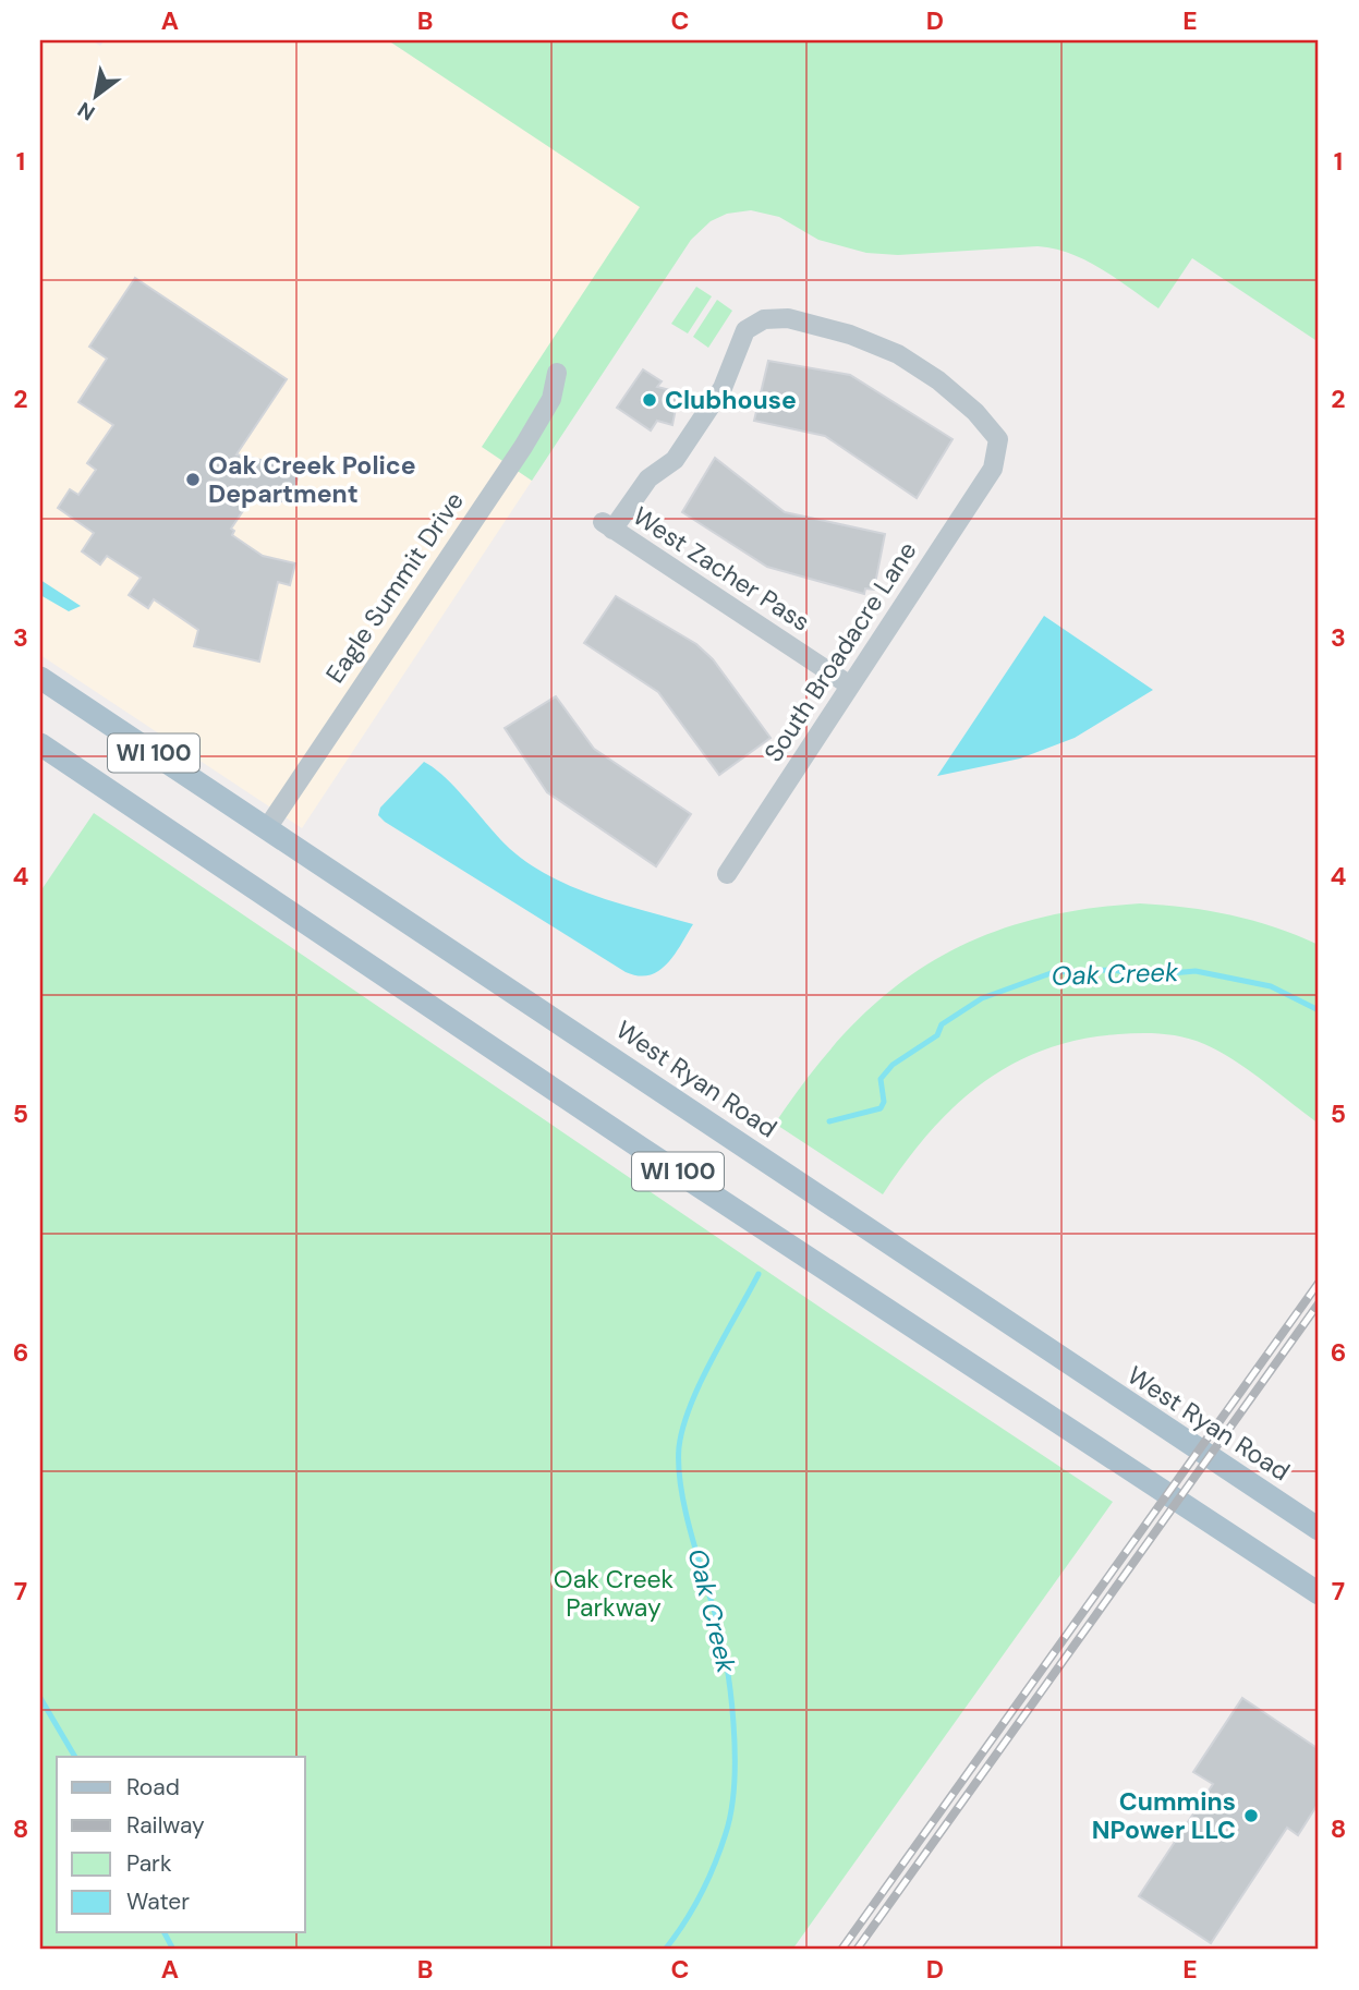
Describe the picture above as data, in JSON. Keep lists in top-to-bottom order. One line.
{"streets":{"main road":["WI 100","West Ryan Road"],"street":["West Zacher Pass","Eagle Summit Drive","South Broadacre Lane"]},"crossings":[["West Zacher Pass","South Broadacre Lane"],["Eagle Summit Drive","West Ryan Road"]],"water":["Oak Creek"],"parks":["Oak Creek Parkway"],"places":["Clubhouse","Oak Creek Police Department","Cummins NPower LLC"],"legend":["Road","Railway","Park","Water"],"north":"bottom left","grid":{"columns":["A","B","C","D","E"],"rows":["1","2","3","4","5","6","7","8"]}}
